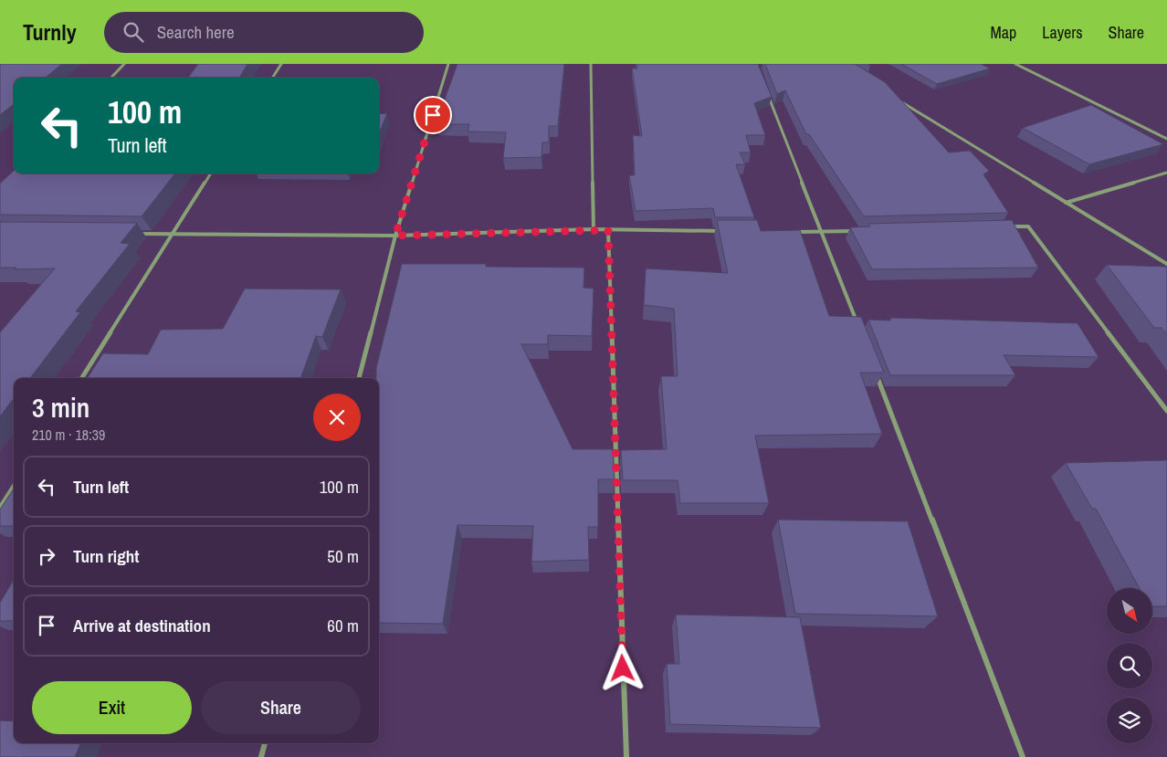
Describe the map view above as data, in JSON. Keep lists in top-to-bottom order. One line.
{"north":"bottom right","page":{"header":"Turnly","search":"Search here","nav":["Map","Layers","Share"],"turn":["100 m","Turn left"],"heading":["3 min","210 m · 18:39"],"list":[{"name":"Turn left","value":"100 m"},{"name":"Turn right","value":"50 m"},{"name":"Arrive at destination","value":"60 m"}],"buttons":["Exit","Share"]}}
